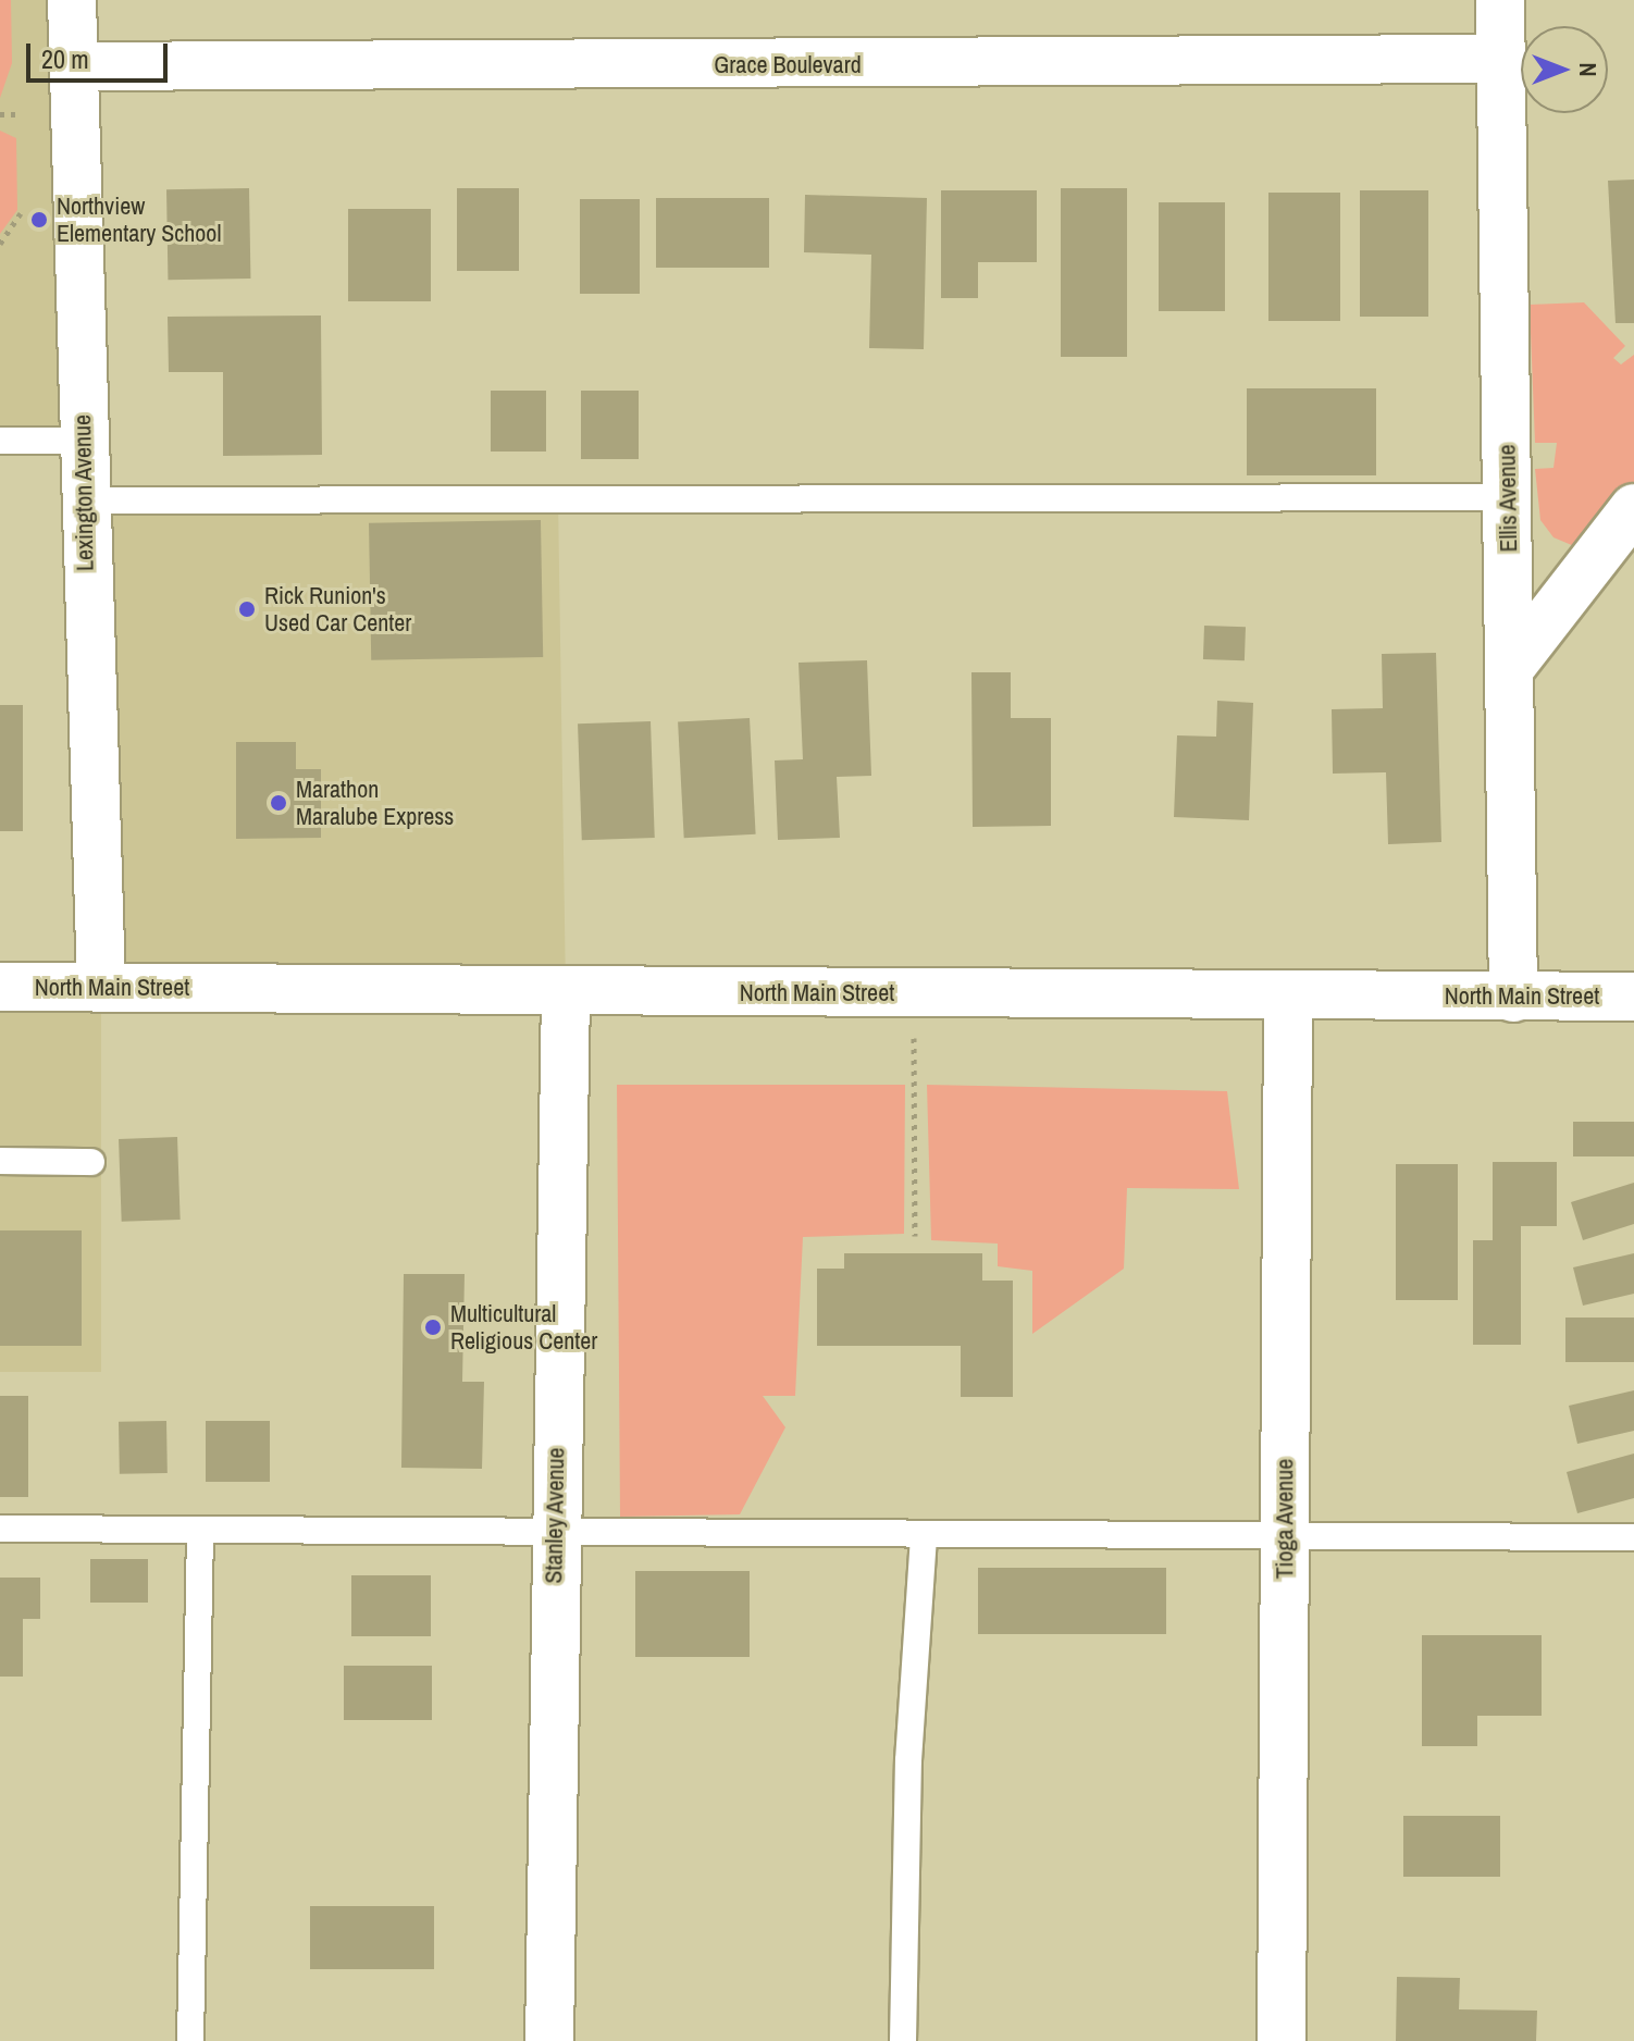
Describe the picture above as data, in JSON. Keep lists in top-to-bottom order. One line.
{"streets":{"street":["Grace Boulevard","Lexington Avenue","Ellis Avenue","North Main Street","Stanley Avenue","Tioga Avenue"]},"crossings":[["Grace Boulevard","Lexington Avenue"],["Grace Boulevard","Ellis Avenue"],["Lexington Avenue","North Main Street"],["Ellis Avenue","North Main Street"],["North Main Street","Stanley Avenue"],["North Main Street","Tioga Avenue"]],"places":["Northview Elementary School","Rick Runion's Used Car Center","Marathon Maralube Express","Multicultural Religious Center"],"scale_bar":"20 m","north":"right"}
